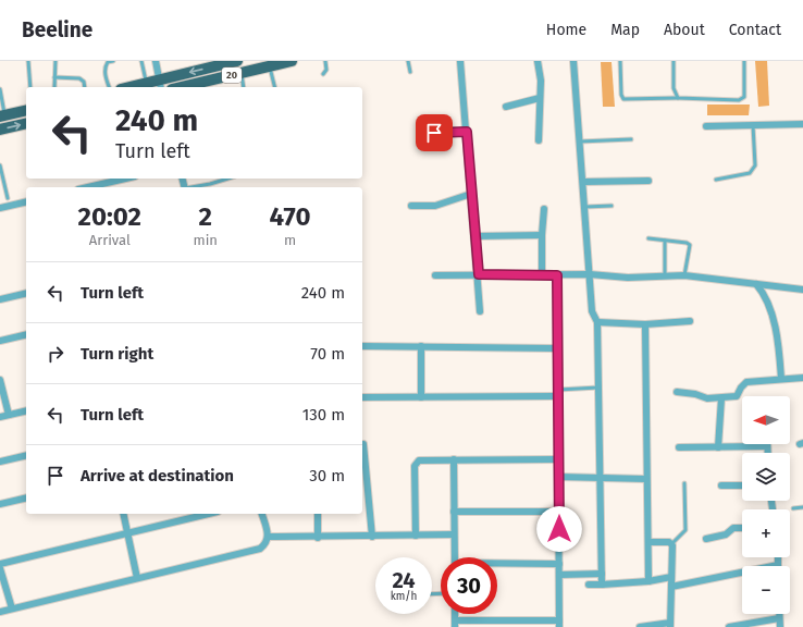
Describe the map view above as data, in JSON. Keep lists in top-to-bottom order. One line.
{"streets":{"main road":["20"]},"north":"left","page":{"header":"Beeline","nav":["Home","Map","About","Contact"],"turn":["240 m","Turn left"],"eta":["20:02","Arrival","2","min","470","m"],"list":[{"name":"Turn left","value":"240 m"},{"name":"Turn right","value":"70 m"},{"name":"Turn left","value":"130 m"},{"name":"Arrive at destination","value":"30 m"}],"map_buttons":["+","−"],"speed":"24 km/h","limit":"30"}}
